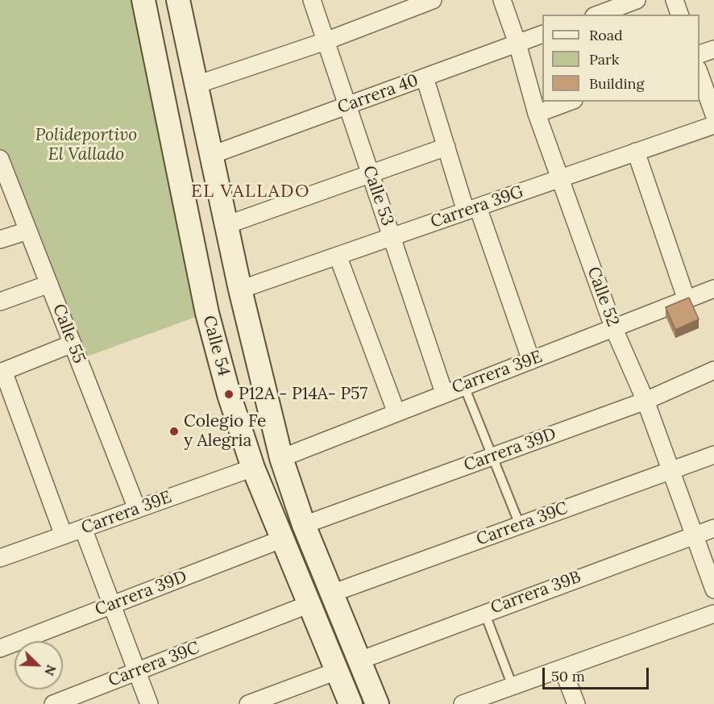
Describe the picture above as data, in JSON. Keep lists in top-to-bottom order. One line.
{"streets":{"main road":["Calle 54"],"street":["Carrera 40","Calle 53","Carrera 39G","Calle 52","Calle 55","Carrera 39E","Carrera 39D","Carrera 39C","Carrera 39B"]},"crossings":[["Carrera 40","Calle 53"],["Carrera 40","Calle 52"],["Calle 53","Carrera 39G"],["Calle 53","Carrera 39E"],["Carrera 39G","Calle 52"],["Calle 52","Carrera 39E"],["Calle 52","Carrera 39D"],["Calle 52","Carrera 39C"],["Calle 52","Carrera 39B"],["Calle 55","Carrera 39E"],["Calle 54","Carrera 39E"],["Calle 54","Carrera 39D"],["Calle 54","Carrera 39C"]],"districts":["EL VALLADO"],"parks":["Polideportivo El Vallado"],"places":["P12A - P14A- P57","Colegio Fe y Alegria"],"legend":["Road","Park","Building"],"scale_bar":"50 m","north":"bottom right"}
